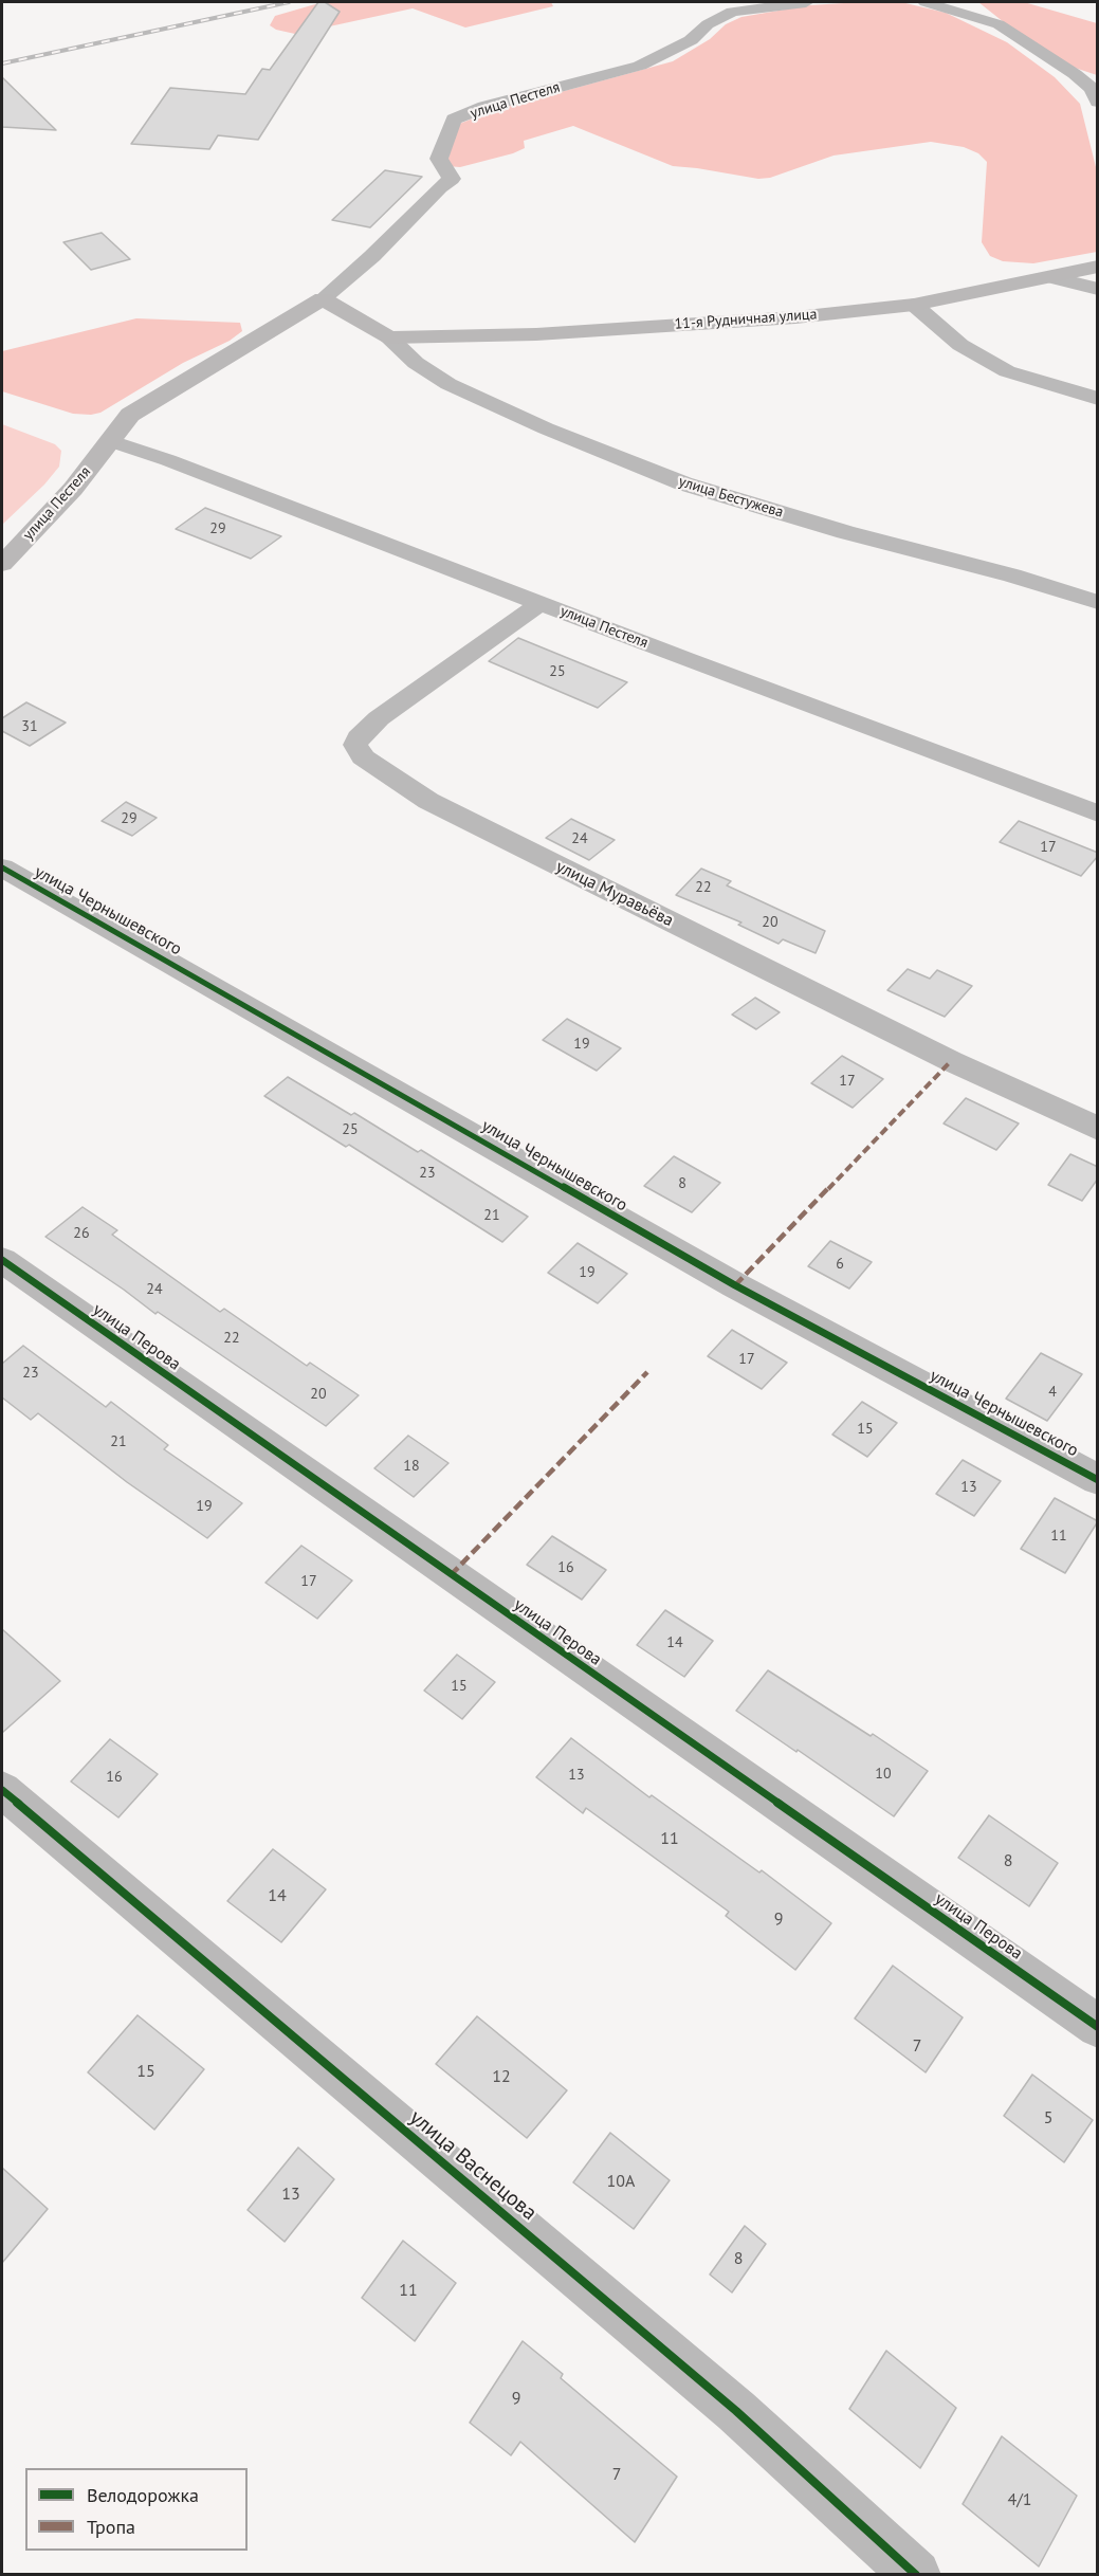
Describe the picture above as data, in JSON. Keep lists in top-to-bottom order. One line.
{"streets":{"main road":["улица Пестеля","11-я Рудничная улица"],"street":["улица Бестужева","улица Муравьёва","улица Чернышевского","улица Перова","улица Васнецова"]},"crossings":[["улица Пестеля","улица Муравьёва"],["11-я Рудничная улица","улица Бестужева"]],"house_numbers":["29","25","31","29","24","17","22","20","19","17","25","23","8","21","26","6","19","24","22","17","23","4","20","15","21","18","13","19","11","16","17","14","15","10","13","16","11","8","14","9","7","15","12","5","10А","13","8","11","9","7","4/1"],"legend":["Велодорожка","Тропа"]}
